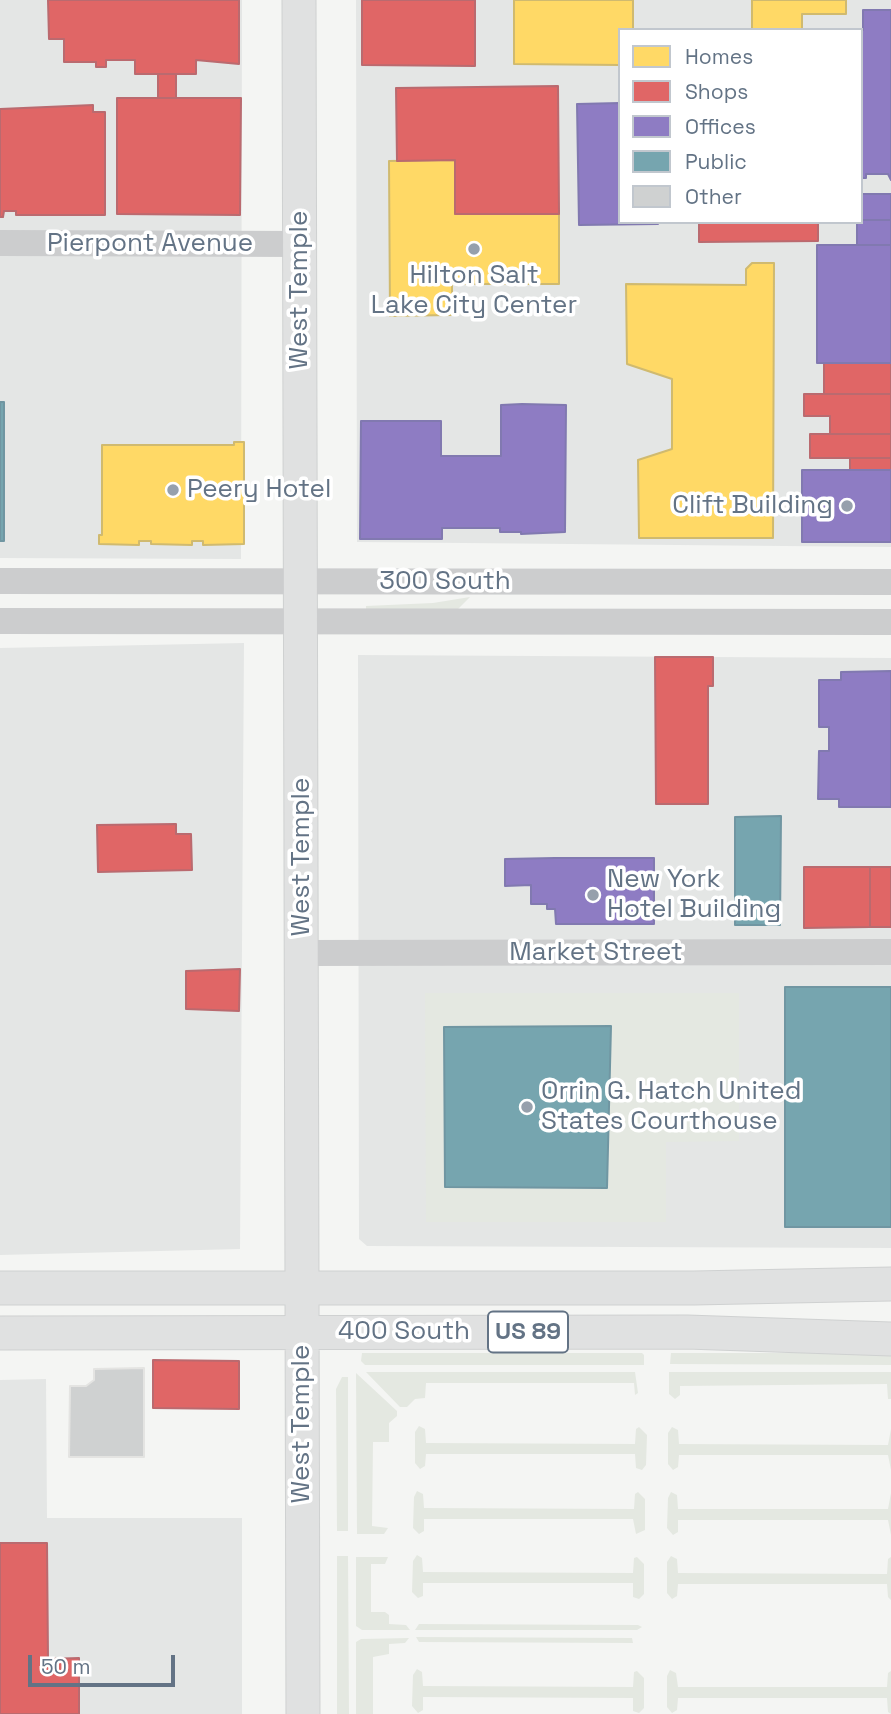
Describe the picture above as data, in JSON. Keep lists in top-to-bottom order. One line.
{"streets":{"main road":["West Temple","400 South","US 89"],"street":["Pierpont Avenue","300 South","Market Street"]},"crossings":[["Pierpont Avenue","West Temple"],["West Temple","300 South"],["West Temple","Market Street"],["West Temple","400 South"]],"places":["Hilton Salt Lake City Center","Peery Hotel","Clift Building","New York Hotel Building","Orrin G. Hatch United States Courthouse"],"legend":["Homes","Shops","Offices","Public","Other"],"scale_bar":"50 m"}
